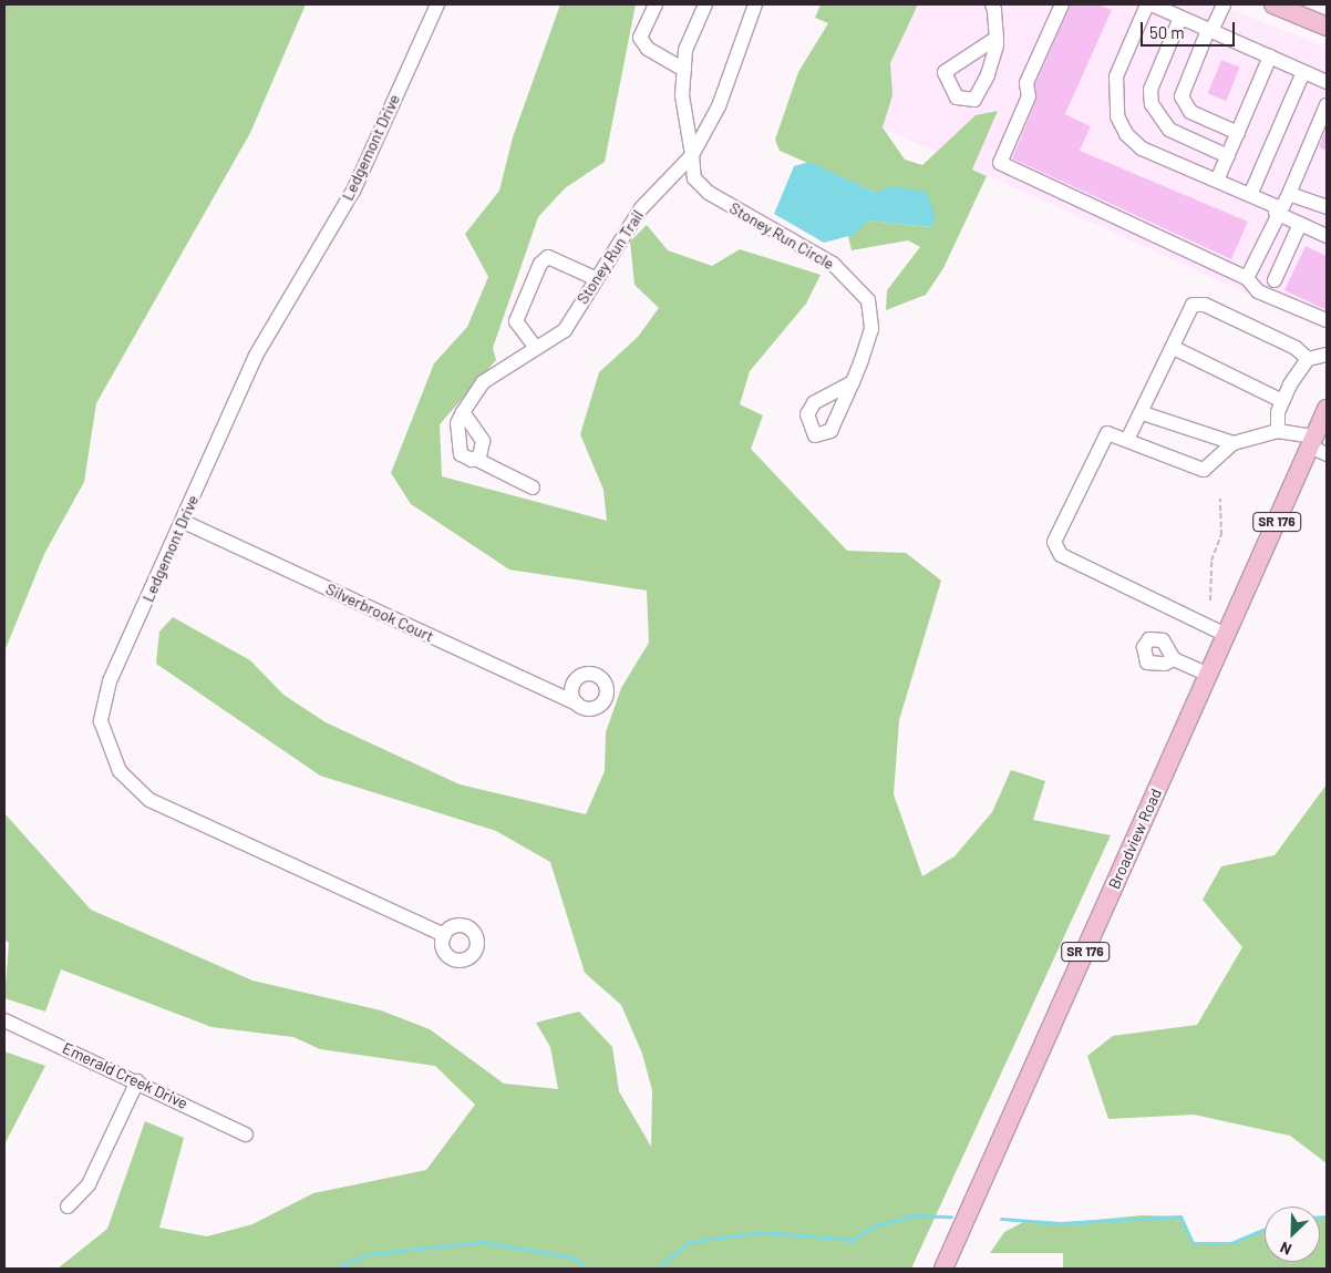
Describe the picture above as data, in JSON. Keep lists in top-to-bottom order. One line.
{"streets":{"main road":["SR 176","Broadview Road"],"street":["Ledgemont Drive","Stoney Run Circle","Stoney Run Trail","Silverbrook Court","Emerald Creek Drive"]},"crossings":[["Ledgemont Drive","Silverbrook Court"],["Stoney Run Circle","Stoney Run Trail"]],"scale_bar":"50 m","north":"bottom left"}
